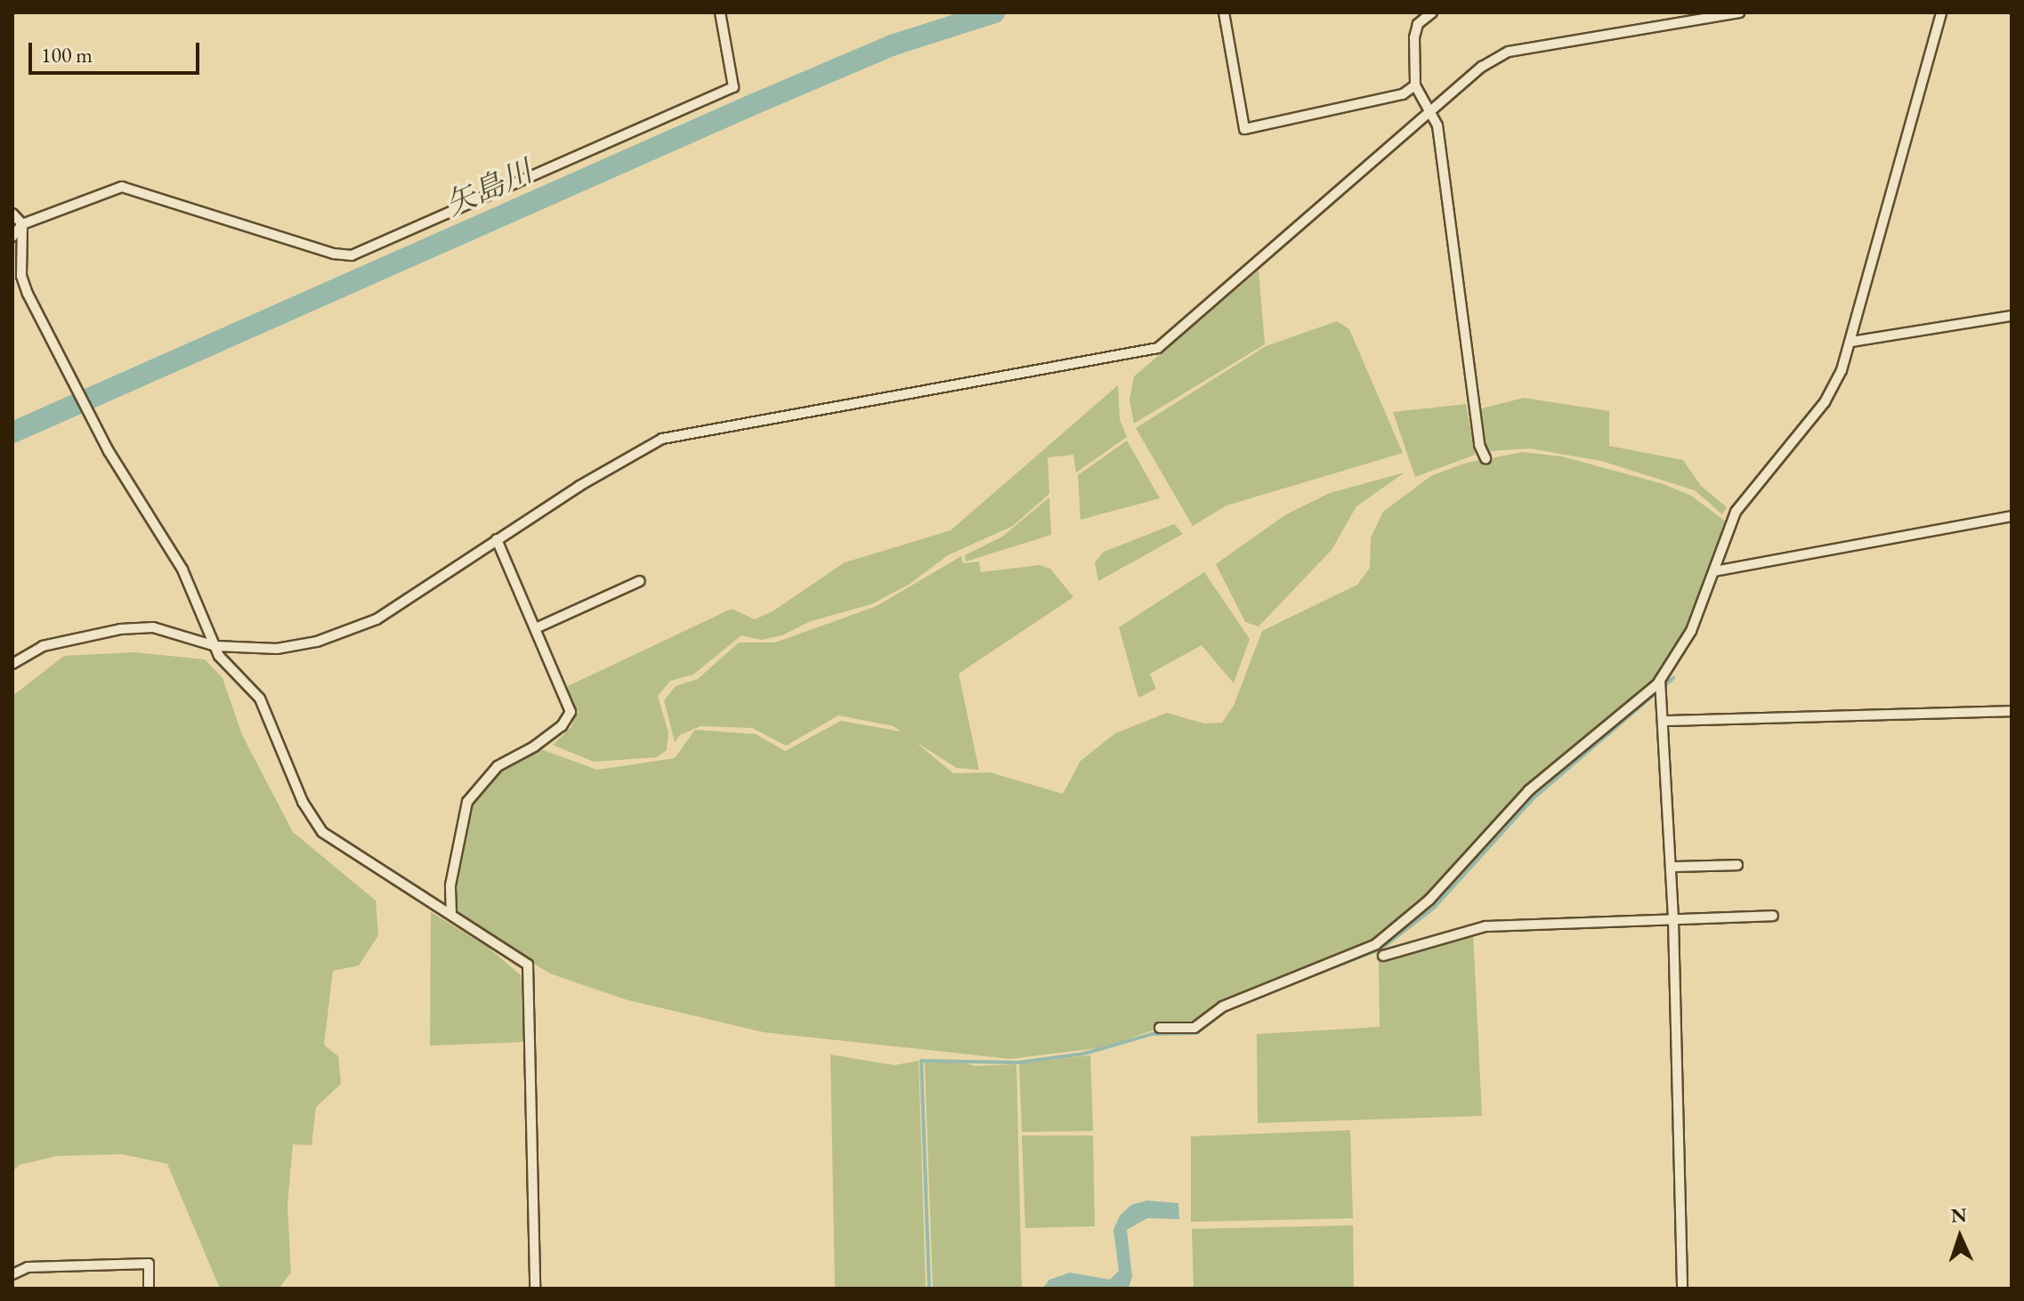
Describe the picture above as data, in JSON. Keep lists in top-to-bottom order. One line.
{"water":["矢島川"],"scale_bar":"100 m","north":"top"}
